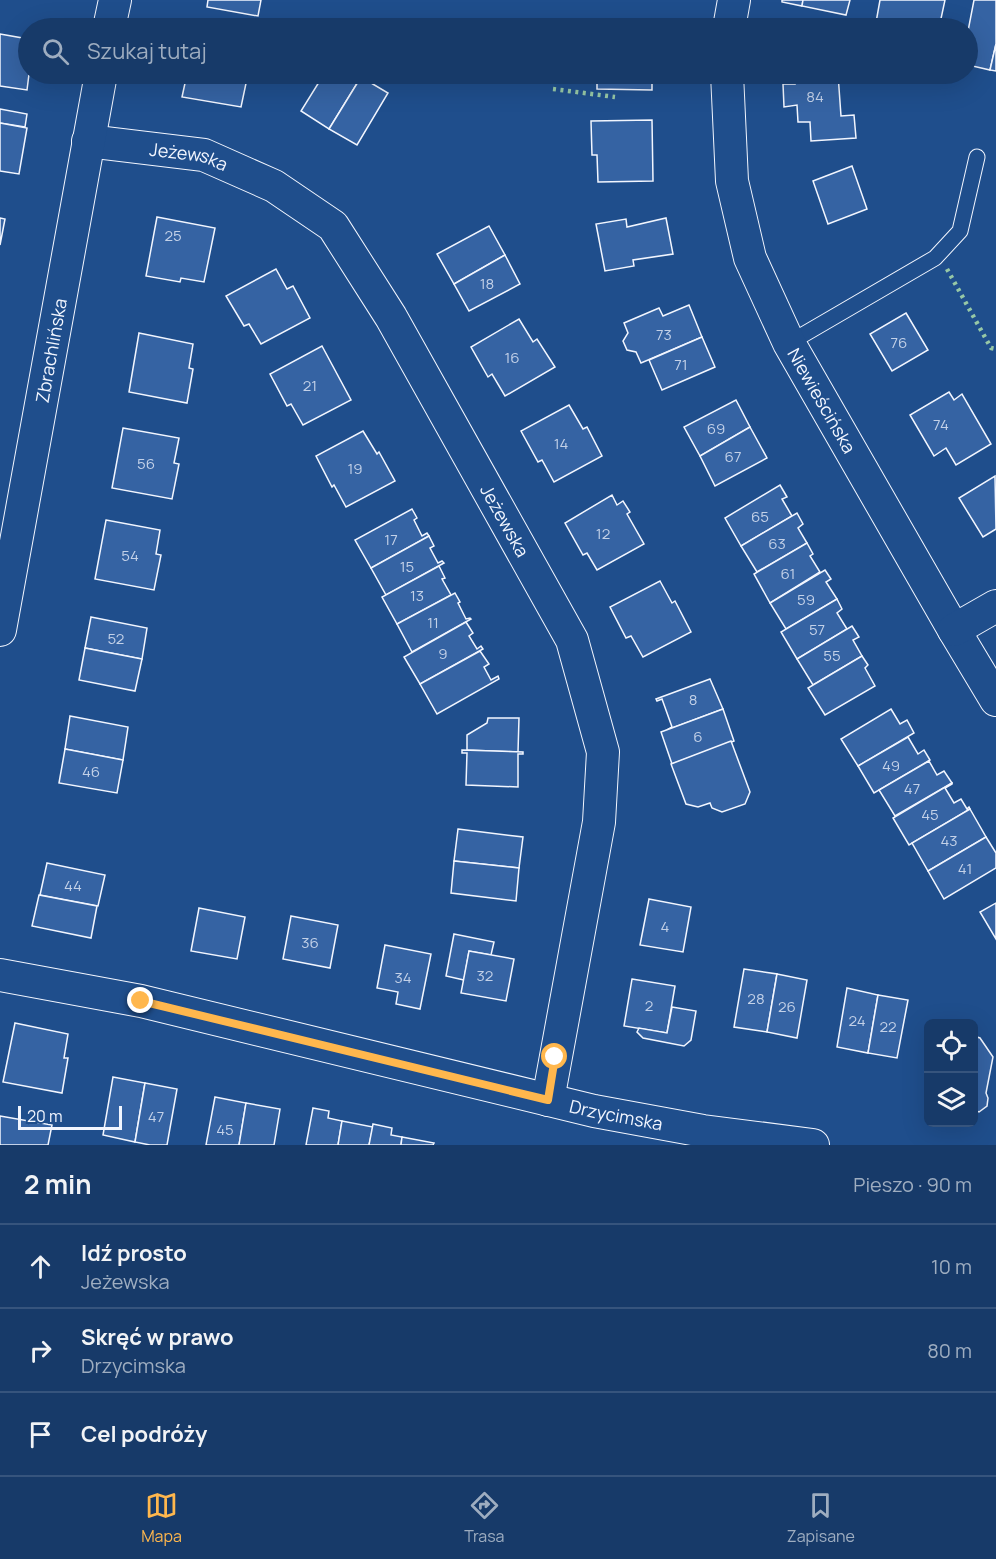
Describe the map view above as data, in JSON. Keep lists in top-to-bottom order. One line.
{"streets":{"street":["Jeżewska","Zbrachlińska","Niewieścińska","Drzycimska"]},"crossings":[["Jeżewska","Zbrachlińska"],["Jeżewska","Drzycimska"]],"house_numbers":["84","25","18","73","76","16","71","21","74","69","14","67","56","19","65","12","17","63","54","15","61","13","59","11","57","52","9","55","8","6","49","46","47","45","43","41","44","4","36","32","34","28","2","26","24","22","47","45"],"scale_bar":"20 m","page":{"search":"Szukaj tutaj","scale":"20 m","heading":["2 min","Pieszo · 90 m"],"list":[["Idź prosto","Jeżewska","10 m"],["Skręć w prawo","Drzycimska","80 m"],"Cel podróży"],"nav":["Mapa","Trasa","Zapisane"]}}
